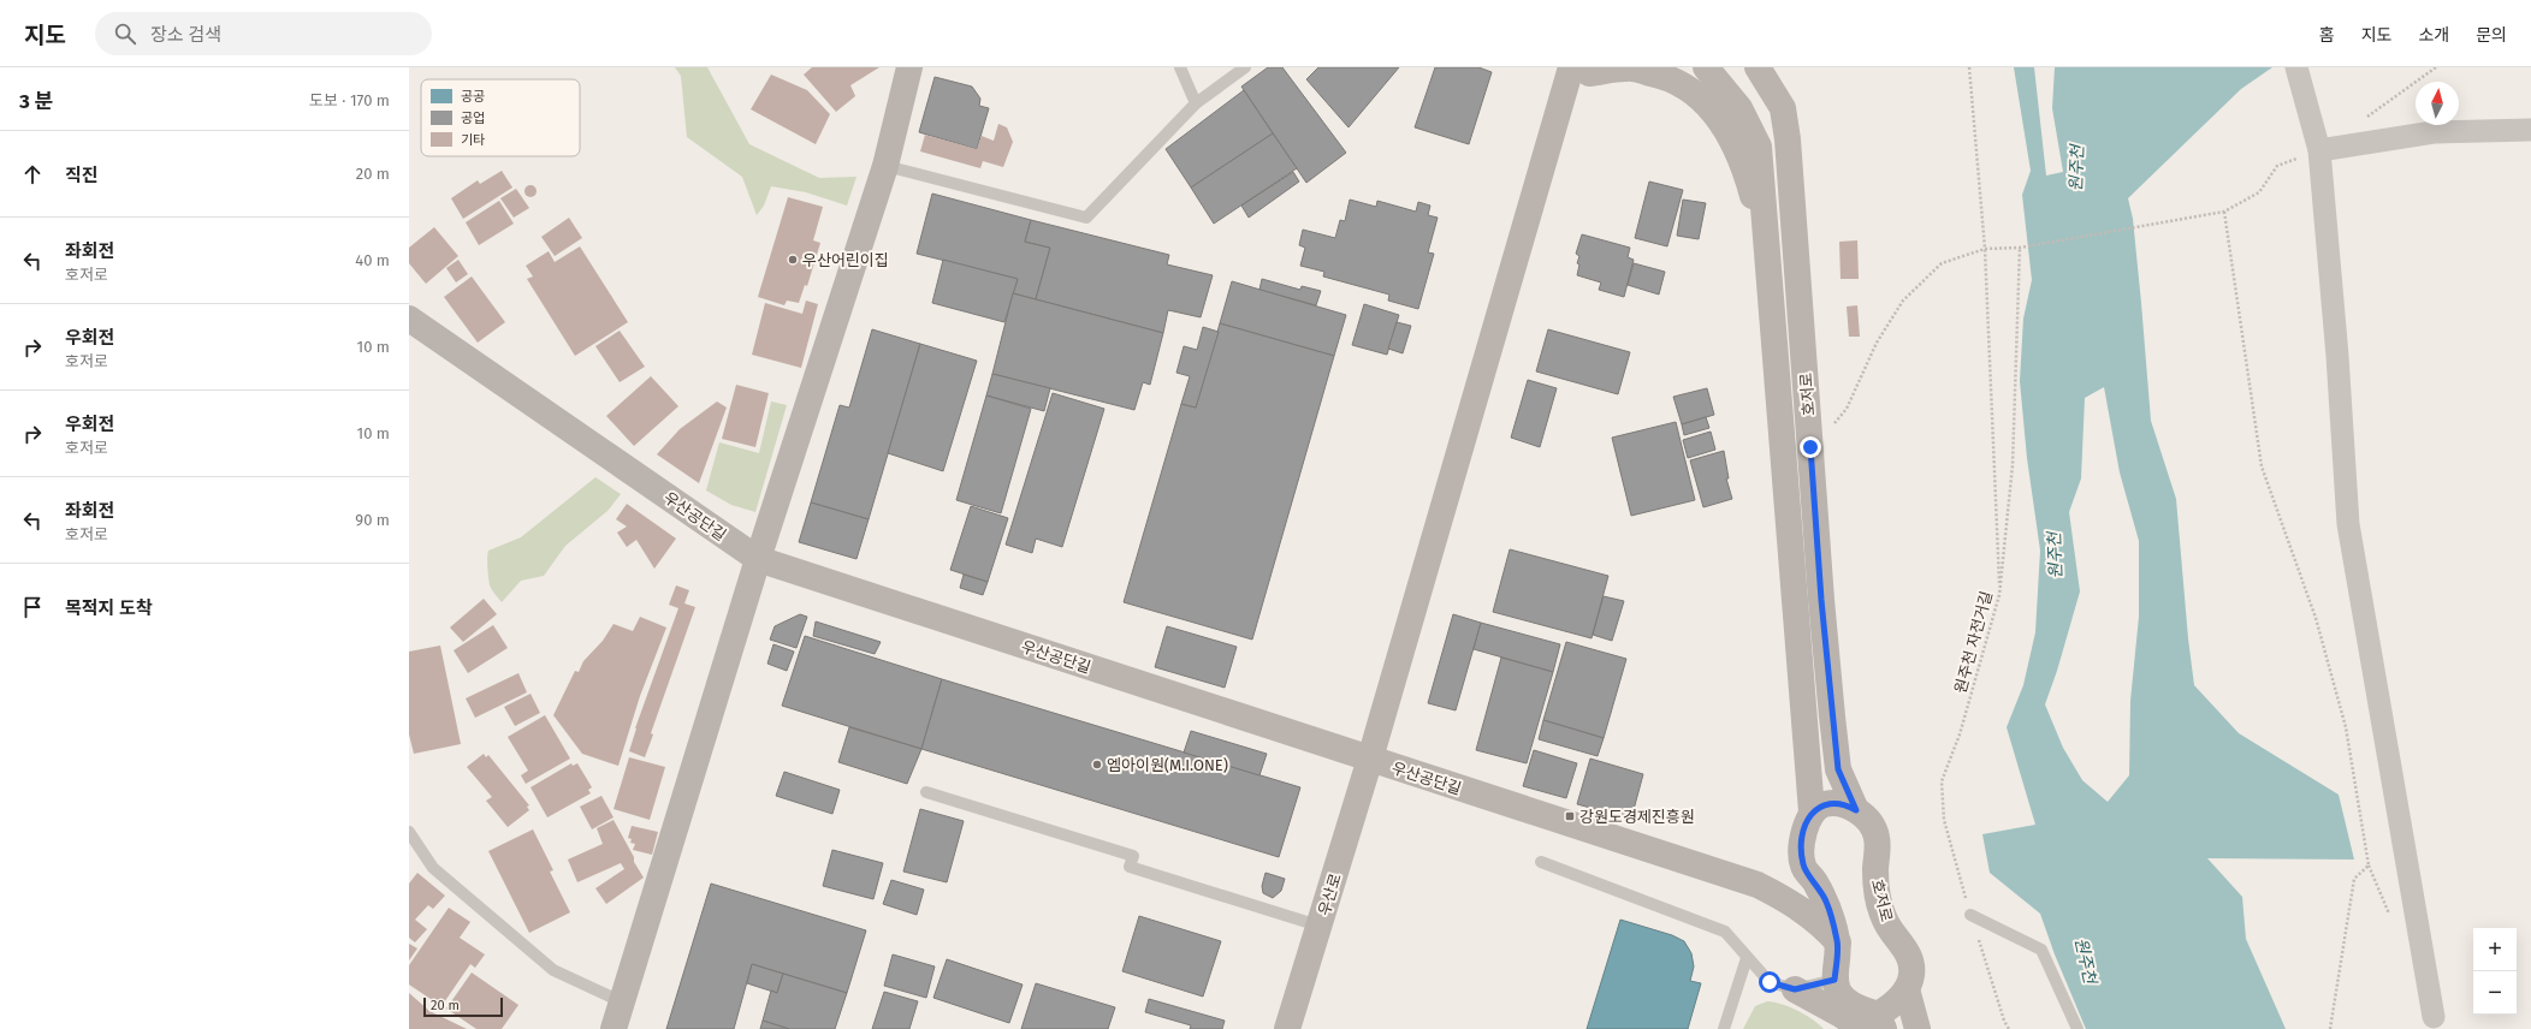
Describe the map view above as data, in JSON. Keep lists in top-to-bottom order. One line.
{"streets":{"street":["호저로","우산공단길","우산로"],"path":["원주천 자전거길"]},"crossings":[["우산공단길","우산로"]],"water":["원주천"],"places":{"other":["우산어린이집","엠아이원(M.I.ONE)"],"transit":["강원도경제진흥원"]},"legend":["공공","공업","기타"],"scale_bar":"20 m","north":"top","page":{"header":"지도","search":"장소 검색","nav":["홈","지도","소개","문의"],"heading":["3 분","도보 · 170 m"],"list":[["직진","20 m"],["좌회전","호저로","40 m"],["우회전","호저로","10 m"],["우회전","호저로","10 m"],["좌회전","호저로","90 m"],"목적지 도착"],"map_buttons":["+","−"],"scale":"20 m"}}
